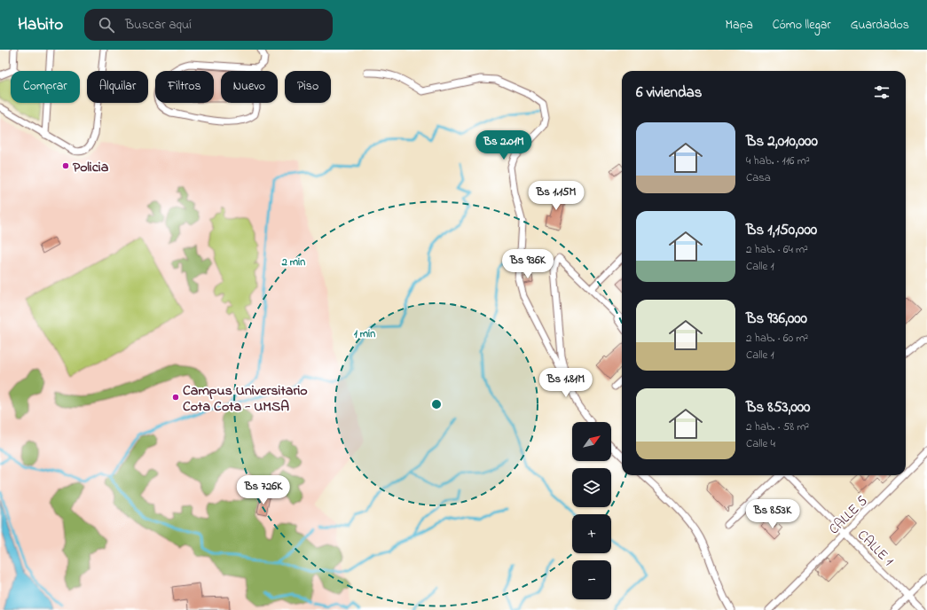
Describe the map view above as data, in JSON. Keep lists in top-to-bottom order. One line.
{"streets":{"street":["CALLE 5","CALLE 1"]},"crossings":[["CALLE 5","CALLE 1"]],"places":["Policia","Campus Universitario Cota Cota - UMSA"],"north":"top right","page":{"header":"Habito","search":"Buscar aquí","nav":["Mapa","Cómo llegar","Guardados"],"chip":["Comprar","Alquilar","Filtros","Nuevo","Piso"],"heading":"6 viviendas","list":[{"name":"Bs 2,010,000","note":"4 hab. · 116 m² · Casa"},{"name":"Bs 1,150,000","note":"2 hab. · 64 m² · Calle 1"},{"name":"Bs 936,000","note":"2 hab. · 60 m² · Calle 1"},{"name":"Bs 853,000","note":"2 hab. · 58 m² · Calle 4"}],"price":["Bs 2.01M","Bs 1.15M","Bs 936K","Bs 1.81M","Bs 726K","Bs 853K"],"map_buttons":["+","−"]},"rings":["2 min","1 min"]}
